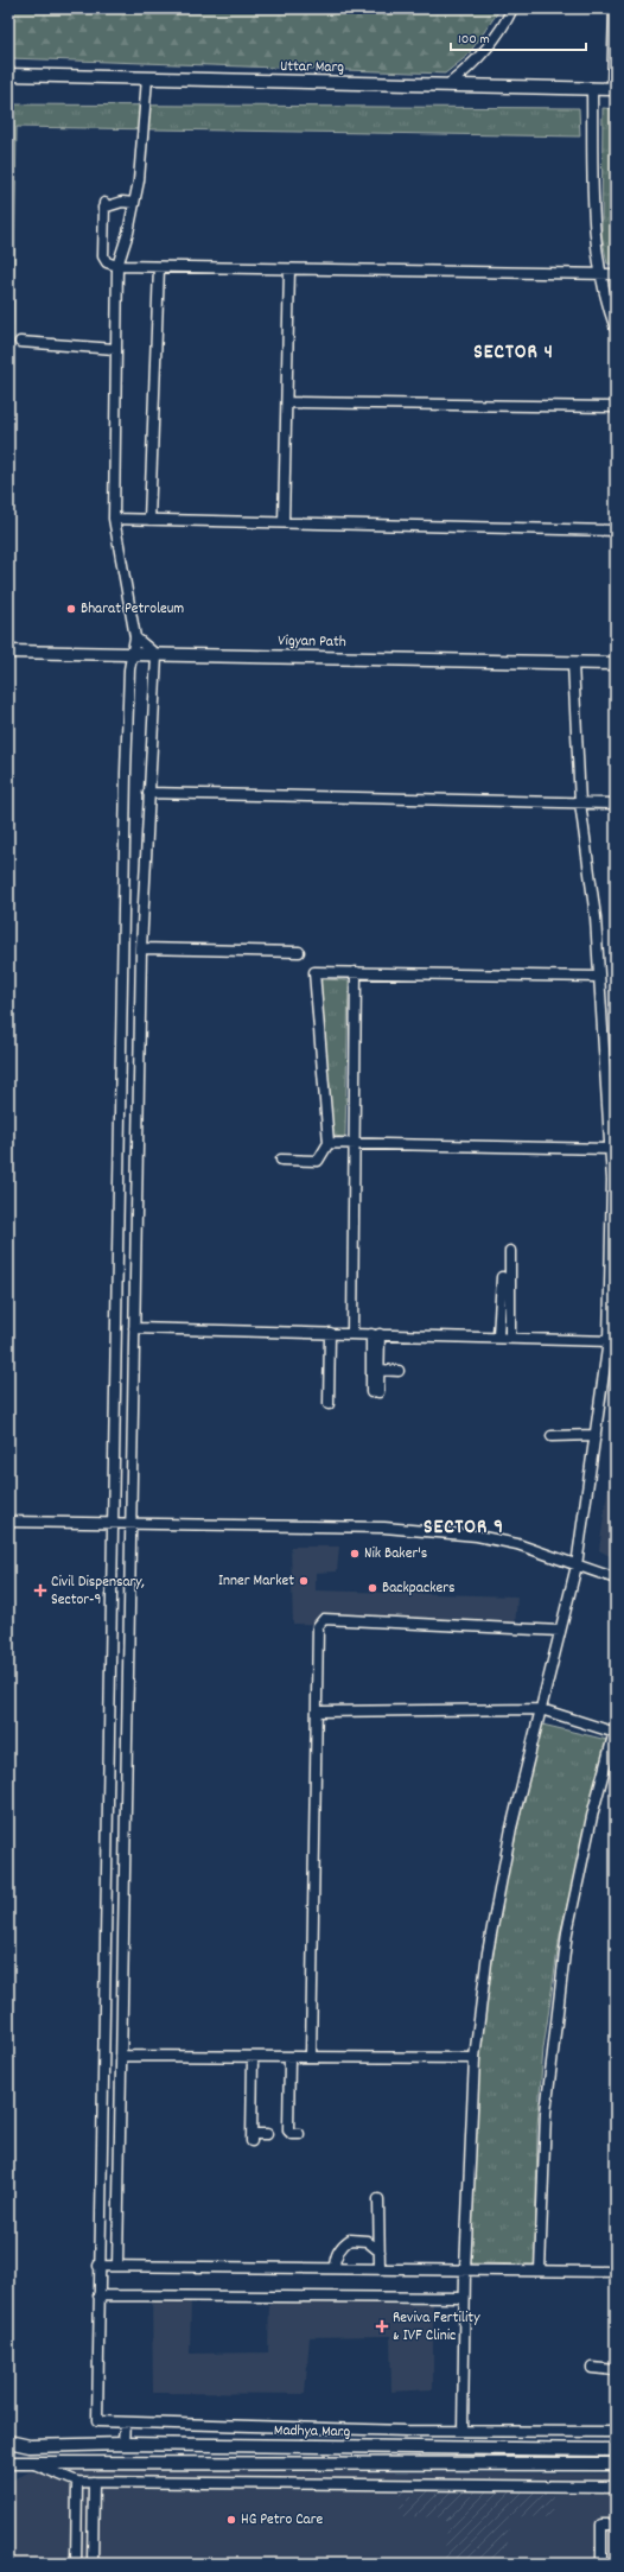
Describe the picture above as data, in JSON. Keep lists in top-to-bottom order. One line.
{"streets":{"main road":["Uttar Marg","Vigyan Path","Madhya Marg"]},"districts":["SECTOR 4","SECTOR 9"],"places":{"other":["Bharat Petroleum","Nik Baker's","Inner Market","Backpackers","HG Petro Care"],"health":["Civil Dispensary, Sector-9","Reviva Fertility & IVF Clinic"]},"scale_bar":"100 m"}
